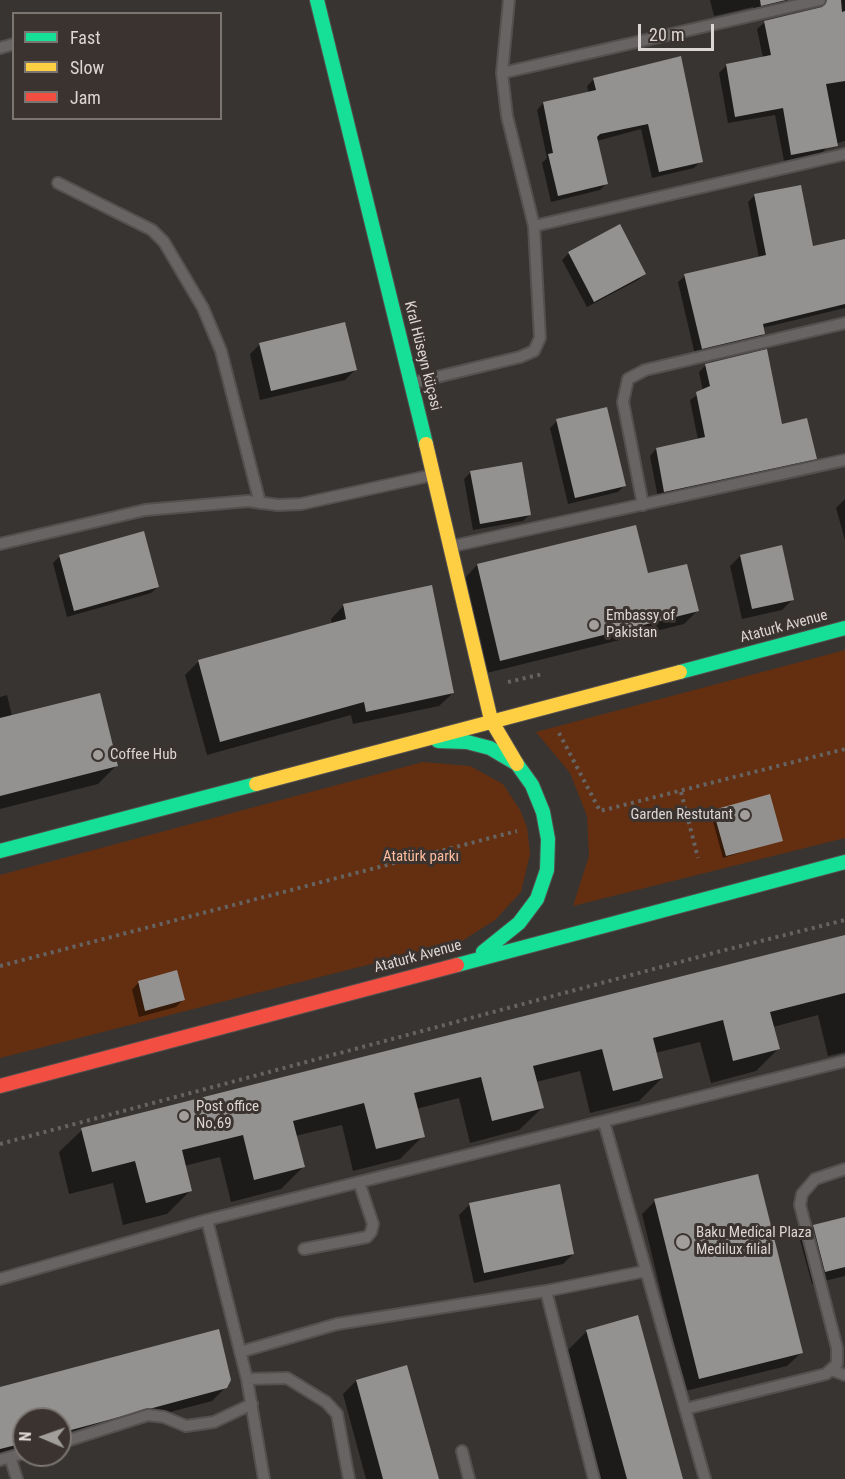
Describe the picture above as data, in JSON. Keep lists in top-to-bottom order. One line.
{"streets":{"main road":["Kral Hüseyn küçəsi","Ataturk Avenue"]},"crossings":[["Kral Hüseyn küçəsi","Ataturk Avenue"]],"parks":["Atatürk parkı"],"places":["Embassy of Pakistan","Coffee Hub","Garden Restutant","Post office No.69","Baku Medical Plaza Medilux filial"],"legend":["Fast","Slow","Jam"],"scale_bar":"20 m","north":"left"}
